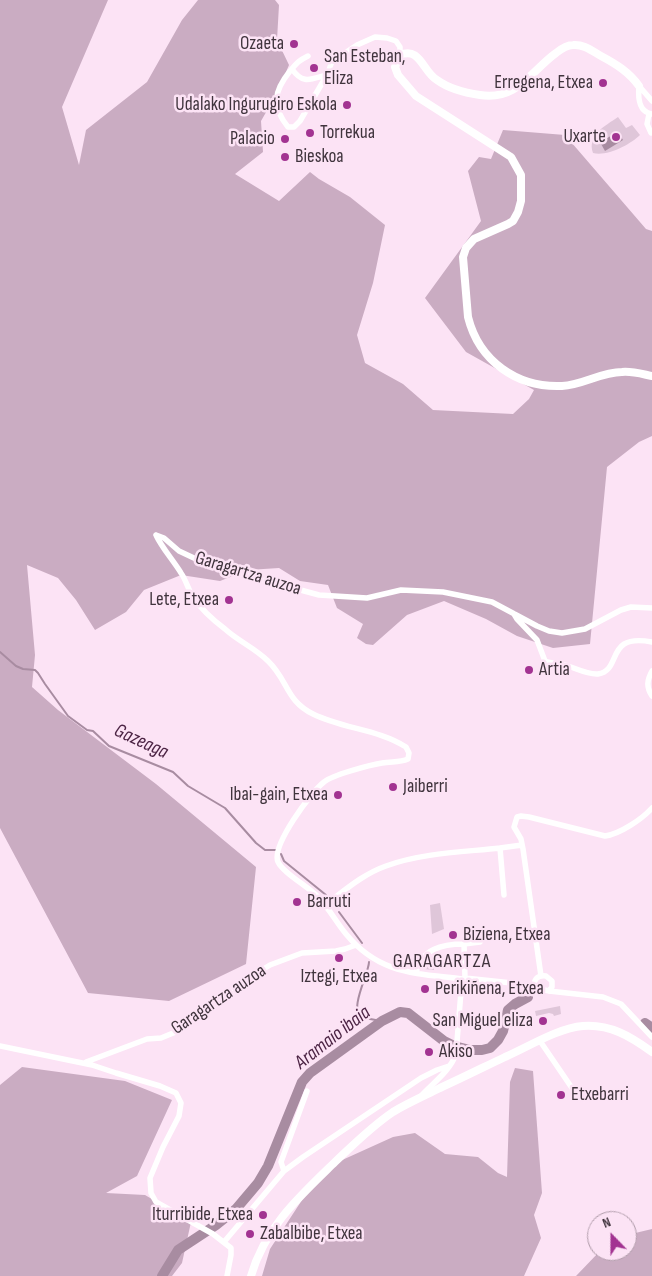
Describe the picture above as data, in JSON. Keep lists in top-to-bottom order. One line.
{"streets":{"street":["Garagartza auzoa"]},"districts":["GARAGARTZA"],"water":["Gazeaga","Aramaio ibaia"],"places":["Ozaeta","San Esteban, Eliza","Erregena, Etxea","Udalako Ingurugiro Eskola","Torrekua","Uxarte","Palacio","Bieskoa","Lete, Etxea","Artia","Jaiberri","Ibai-gain, Etxea","Barruti","Biziena, Etxea","Iztegi, Etxea","Perikiñena, Etxea","San Miguel eliza","Akiso","Etxebarri","Iturribide, Etxea","Zabalbibe, Etxea"],"north":"top"}
